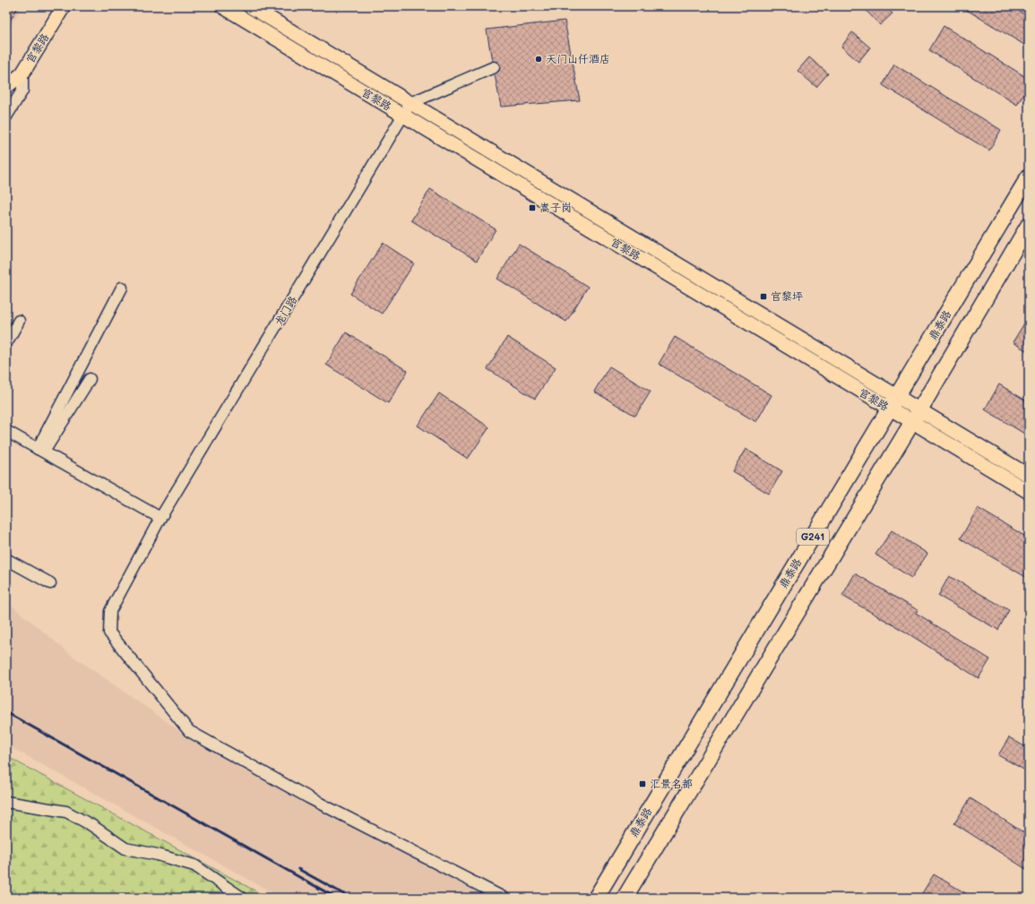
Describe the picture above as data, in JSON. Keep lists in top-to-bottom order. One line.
{"streets":{"highway":["鼎泰路","G241"],"main road":["官黎路"],"street":["龙门路"]},"crossings":[["官黎路","龙门路"],["官黎路","鼎泰路"],["官黎路","G241"],["鼎泰路","G241"]],"places":{"other":["天门山仟酒店"],"transit":["嵩子岗","官黎坪","汇景名都"]}}
